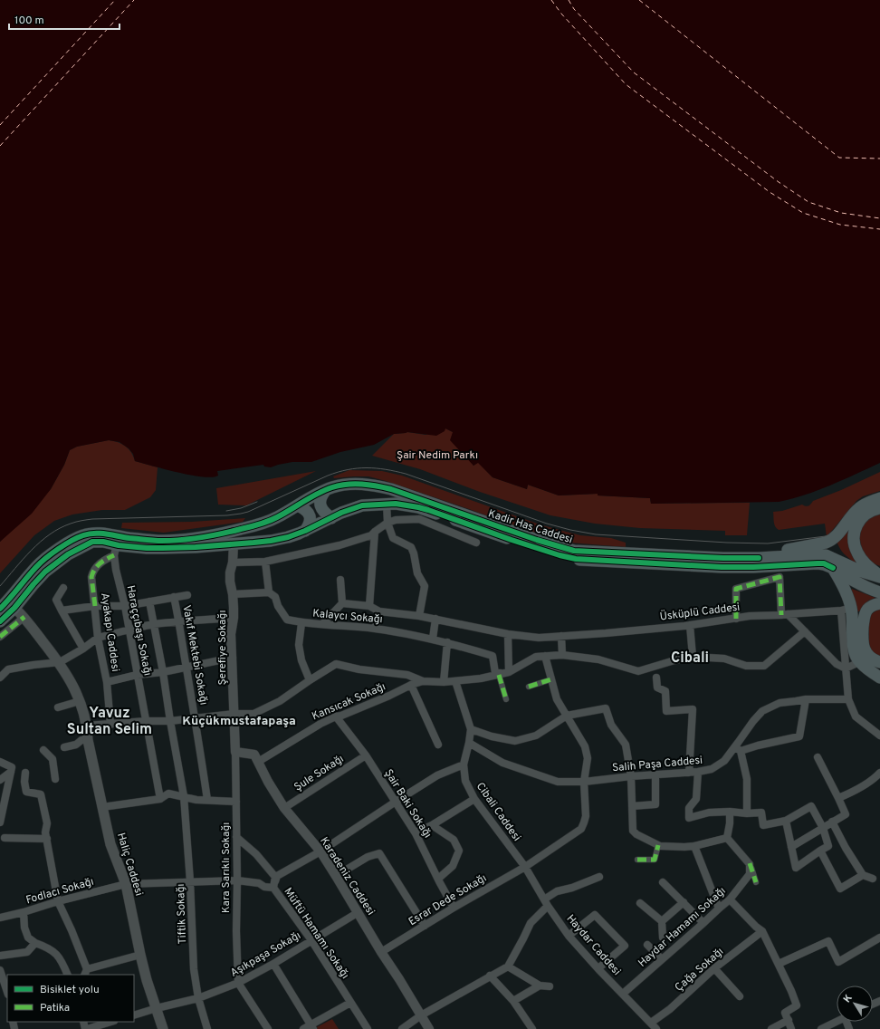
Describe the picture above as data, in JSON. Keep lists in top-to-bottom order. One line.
{"streets":{"main road":["Kadir Has Caddesi","Haliç Caddesi"],"street":["Üsküplü Caddesi","Kalaycı Sokağı","Haraççıbaşı Sokağı","Ayakapı Caddesi","Şerefiye Sokağı","Vakıf Mektebi Sokağı","Kansıcak Sokağı","Salih Paşa Caddesi","Şule Sokağı","Şair Baki Sokağı","Cibali Caddesi","Kara Sarıklı Sokağı","Karadeniz Caddesi","Fodlacı Sokağı","Esrar Dede Sokağı","Tiftik Sokağı","Haydar Hamamı Sokağı","Müftü Hamamı Sokağı","Haydar Caddesi","Aşıkpaşa Sokağı","Çağa Sokağı"]},"crossings":[["Kadir Has Caddesi","Haraççıbaşı Sokağı"],["Kadir Has Caddesi","Ayakapı Caddesi"],["Kadir Has Caddesi","Şerefiye Sokağı"],["Kadir Has Caddesi","Haliç Caddesi"],["Haraççıbaşı Sokağı","Ayakapı Caddesi"],["Şerefiye Sokağı","Kara Sarıklı Sokağı"],["Kansıcak Sokağı","Şair Baki Sokağı"],["Kansıcak Sokağı","Karadeniz Caddesi"],["Salih Paşa Caddesi","Cibali Caddesi"],["Salih Paşa Caddesi","Esrar Dede Sokağı"],["Şule Sokağı","Şair Baki Sokağı"],["Şule Sokağı","Karadeniz Caddesi"],["Şair Baki Sokağı","Esrar Dede Sokağı"],["Cibali Caddesi","Esrar Dede Sokağı"],["Cibali Caddesi","Haydar Caddesi"],["Haliç Caddesi","Fodlacı Sokağı"],["Haliç Caddesi","Aşıkpaşa Sokağı"],["Kara Sarıklı Sokağı","Fodlacı Sokağı"],["Kara Sarıklı Sokağı","Müftü Hamamı Sokağı"],["Kara Sarıklı Sokağı","Aşıkpaşa Sokağı"],["Karadeniz Caddesi","Esrar Dede Sokağı"],["Karadeniz Caddesi","Aşıkpaşa Sokağı"],["Fodlacı Sokağı","Tiftik Sokağı"],["Fodlacı Sokağı","Müftü Hamamı Sokağı"],["Esrar Dede Sokağı","Haydar Caddesi"],["Tiftik Sokağı","Aşıkpaşa Sokağı"],["Haydar Hamamı Sokağı","Haydar Caddesi"],["Müftü Hamamı Sokağı","Aşıkpaşa Sokağı"],["Haydar Caddesi","Çağa Sokağı"]],"districts":["Cibali","Yavuz Sultan Selim","Küçükmustafapaşa"],"parks":["Şair Nedim Parkı"],"legend":["Bisiklet yolu","Patika"],"scale_bar":"100 m","north":"top left"}
